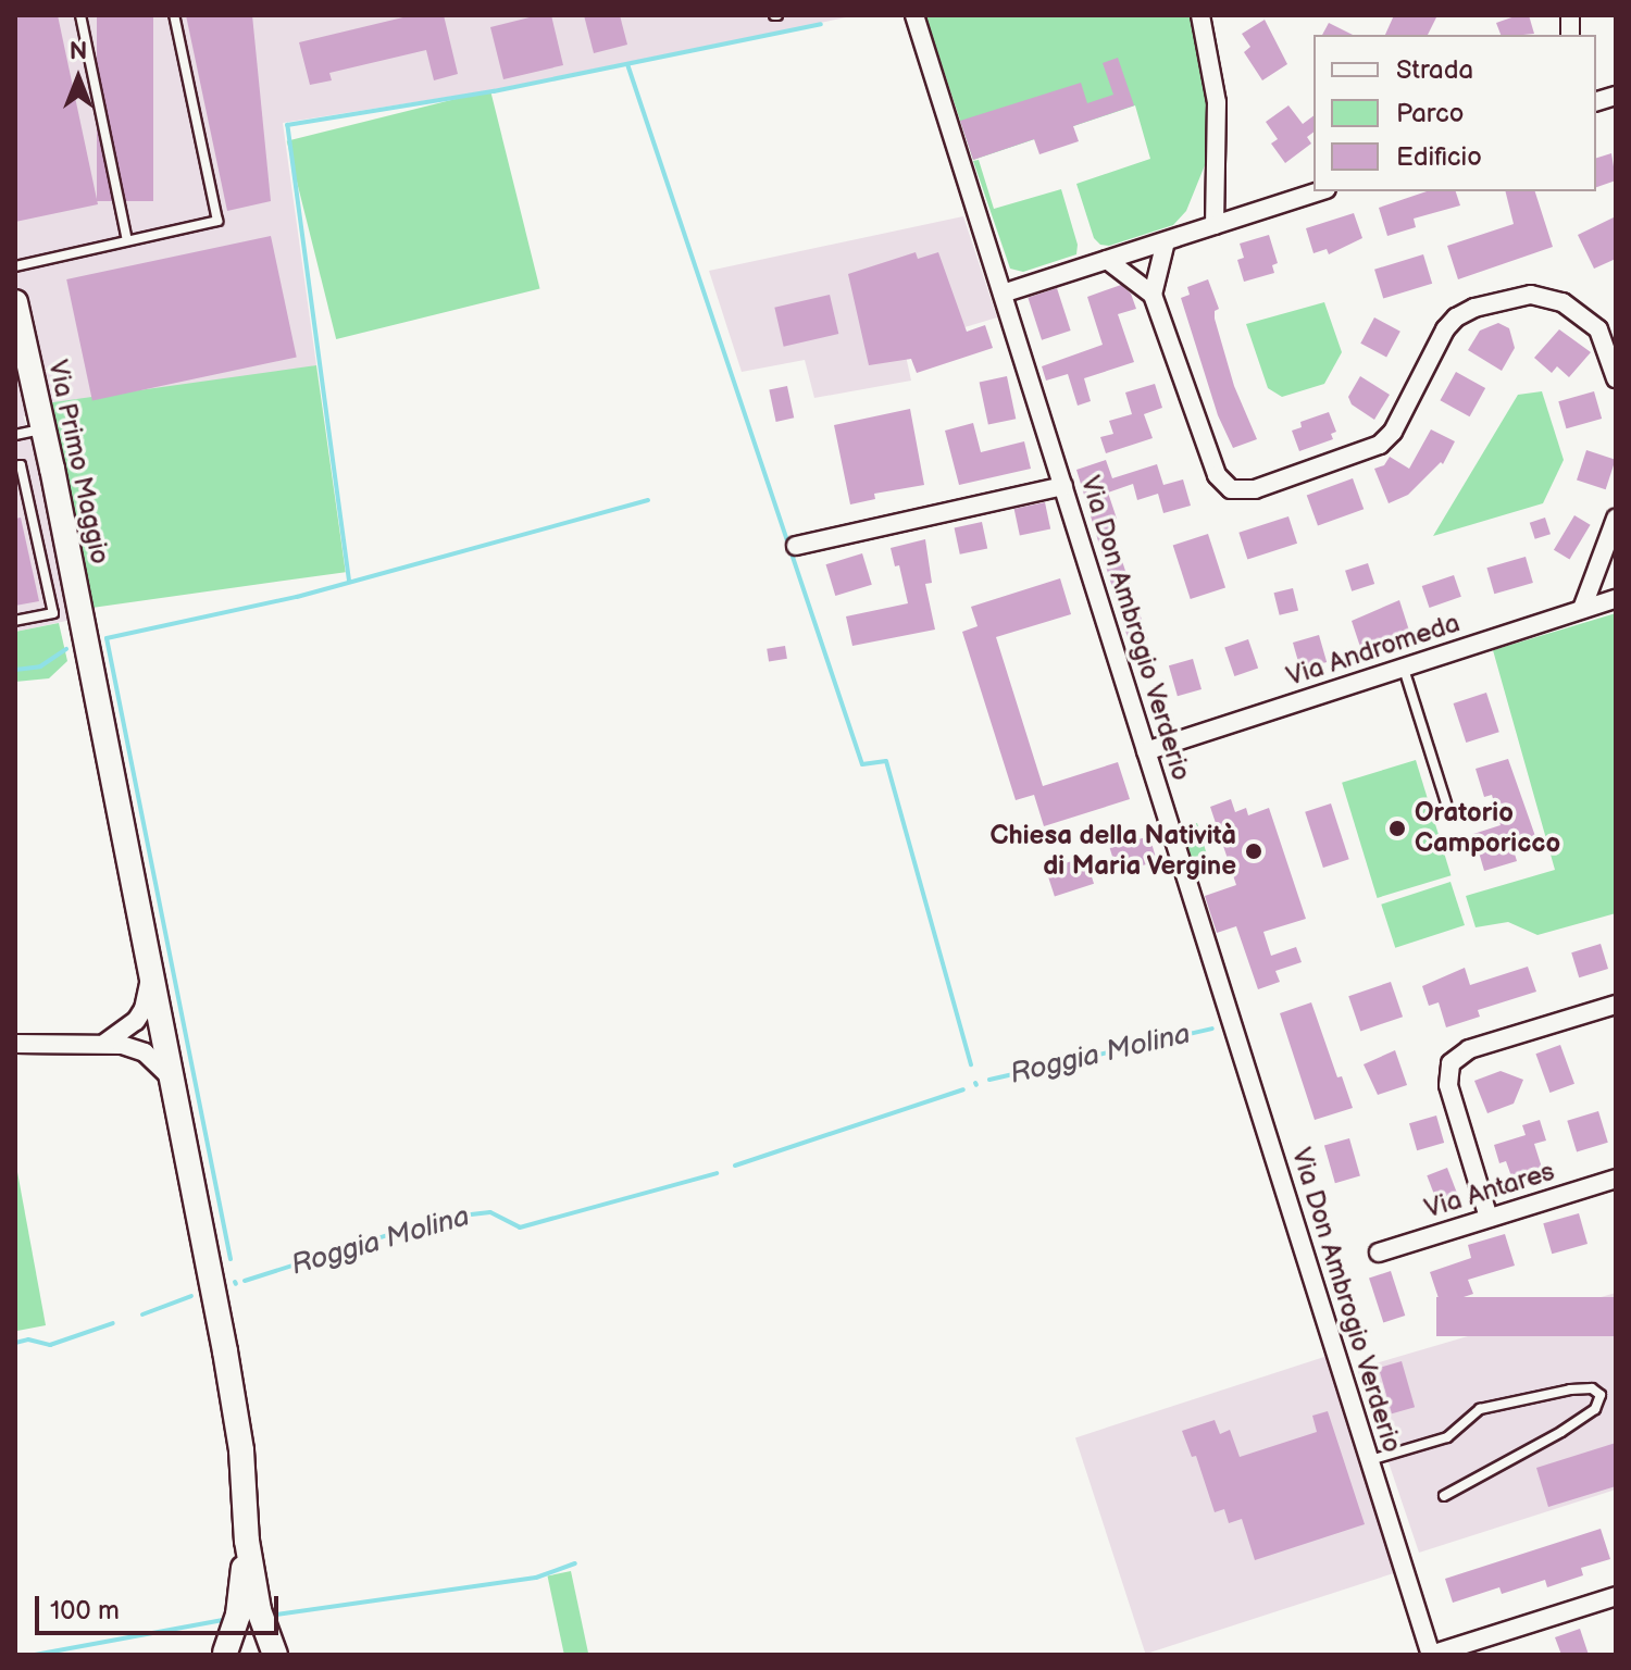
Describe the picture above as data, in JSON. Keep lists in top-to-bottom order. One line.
{"streets":{"main road":["Via Primo Maggio"],"street":["Via Don Ambrogio Verderio","Via Andromeda","Via Antares"]},"crossings":[["Via Don Ambrogio Verderio","Via Andromeda"]],"water":["Roggia Molina"],"places":["Oratorio Camporicco","Chiesa della Natività di Maria Vergine"],"legend":["Strada","Parco","Edificio"],"scale_bar":"100 m","north":"top"}
